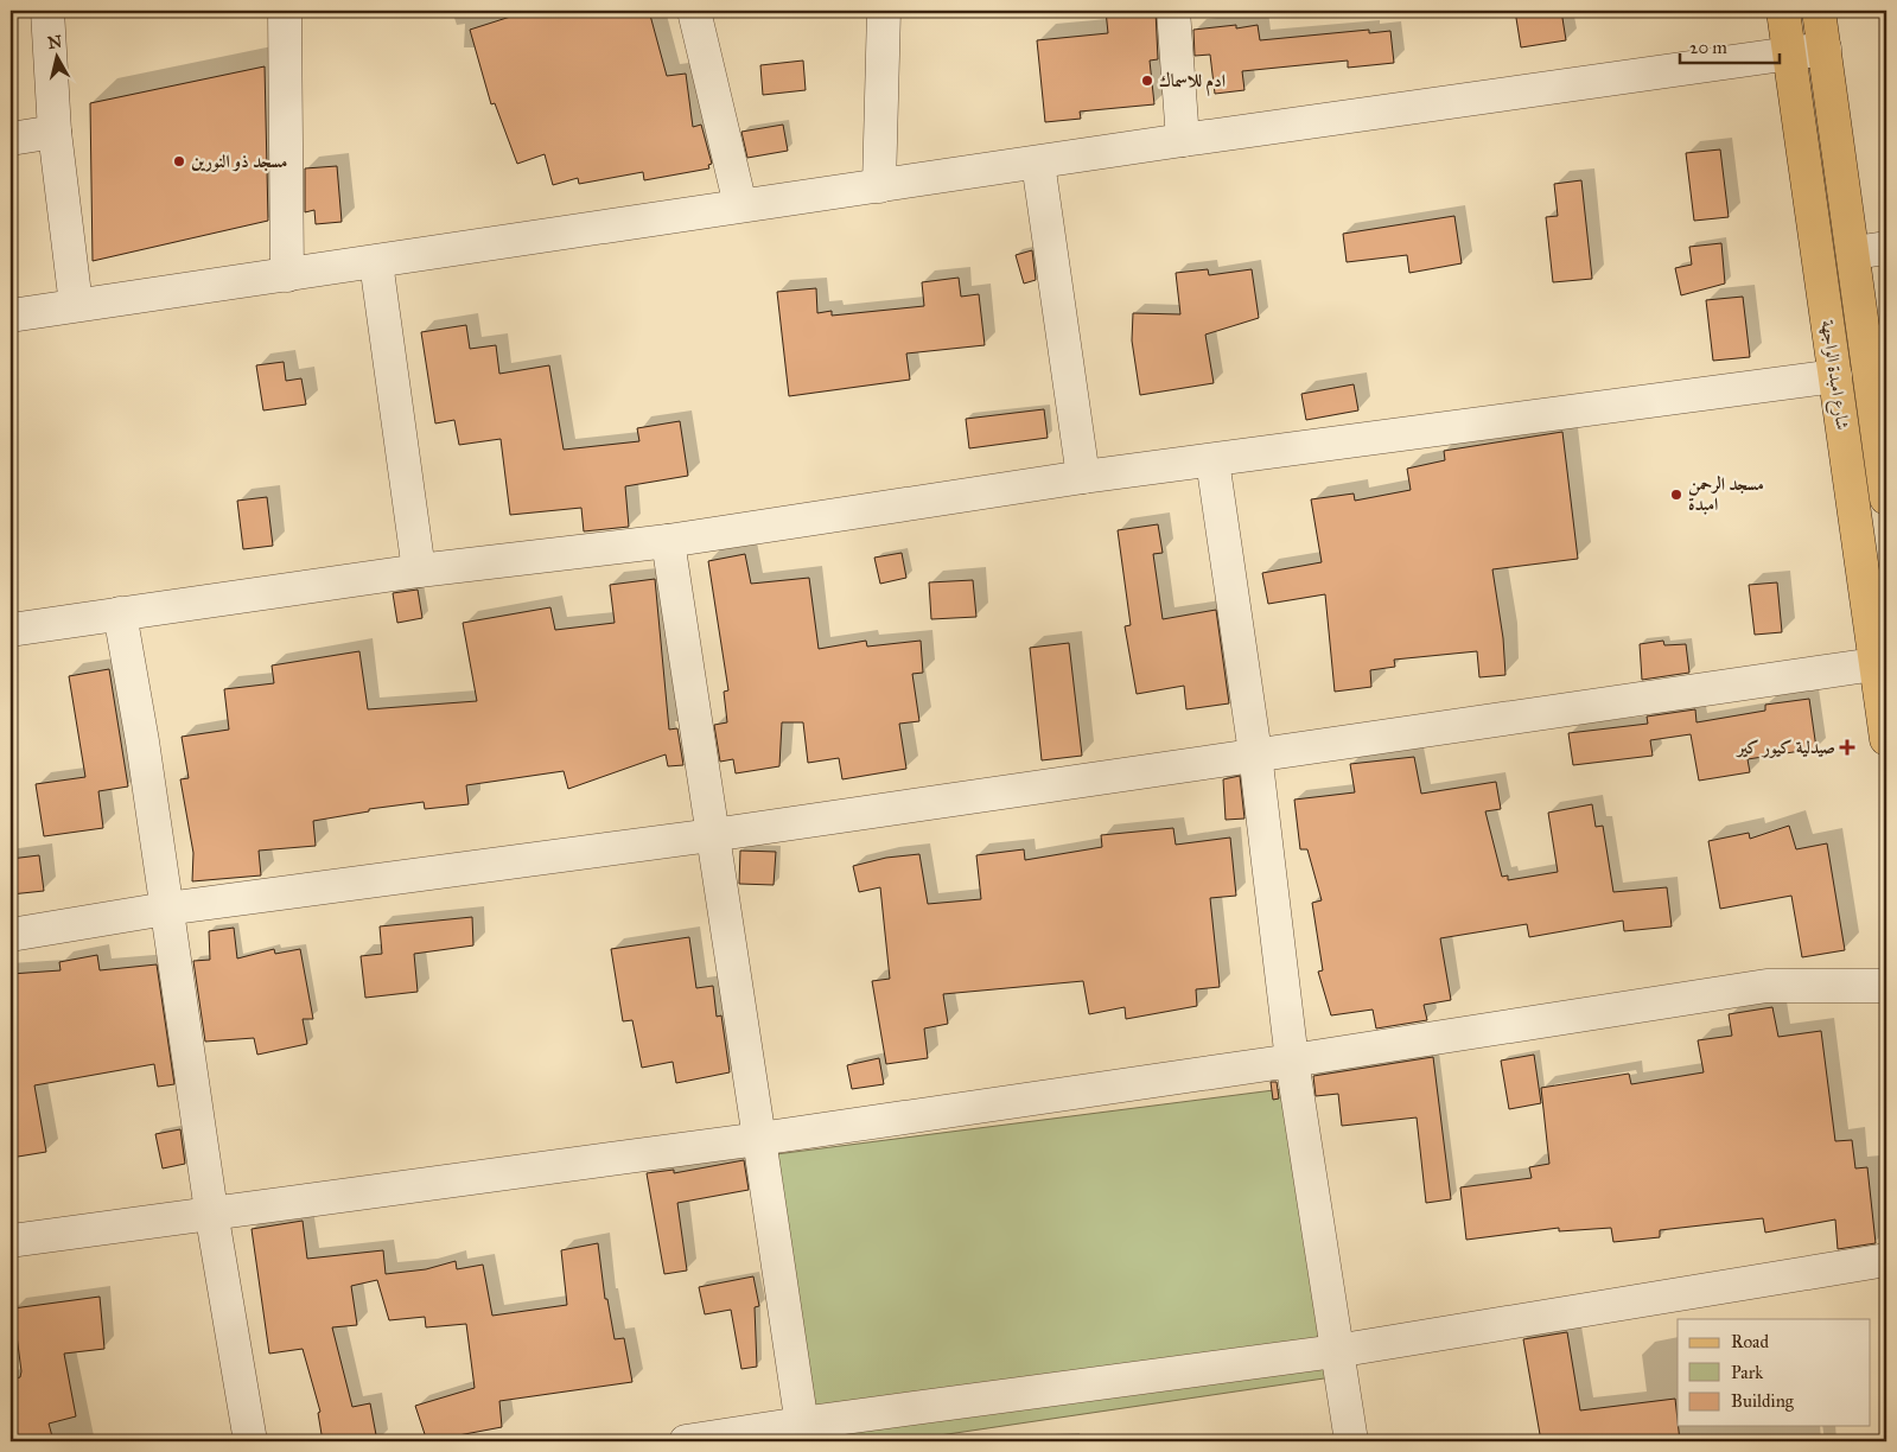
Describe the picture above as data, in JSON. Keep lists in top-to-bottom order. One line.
{"streets":{"main road":["شارع امبدة الواجهة"]},"places":{"other":["ادم للاسماك","مسجد ذو النورين","مسجد الرحمن امبدة"],"health":["صيدلية كيور كير"]},"legend":["Road","Park","Building"],"scale_bar":"20 m","north":"top"}
